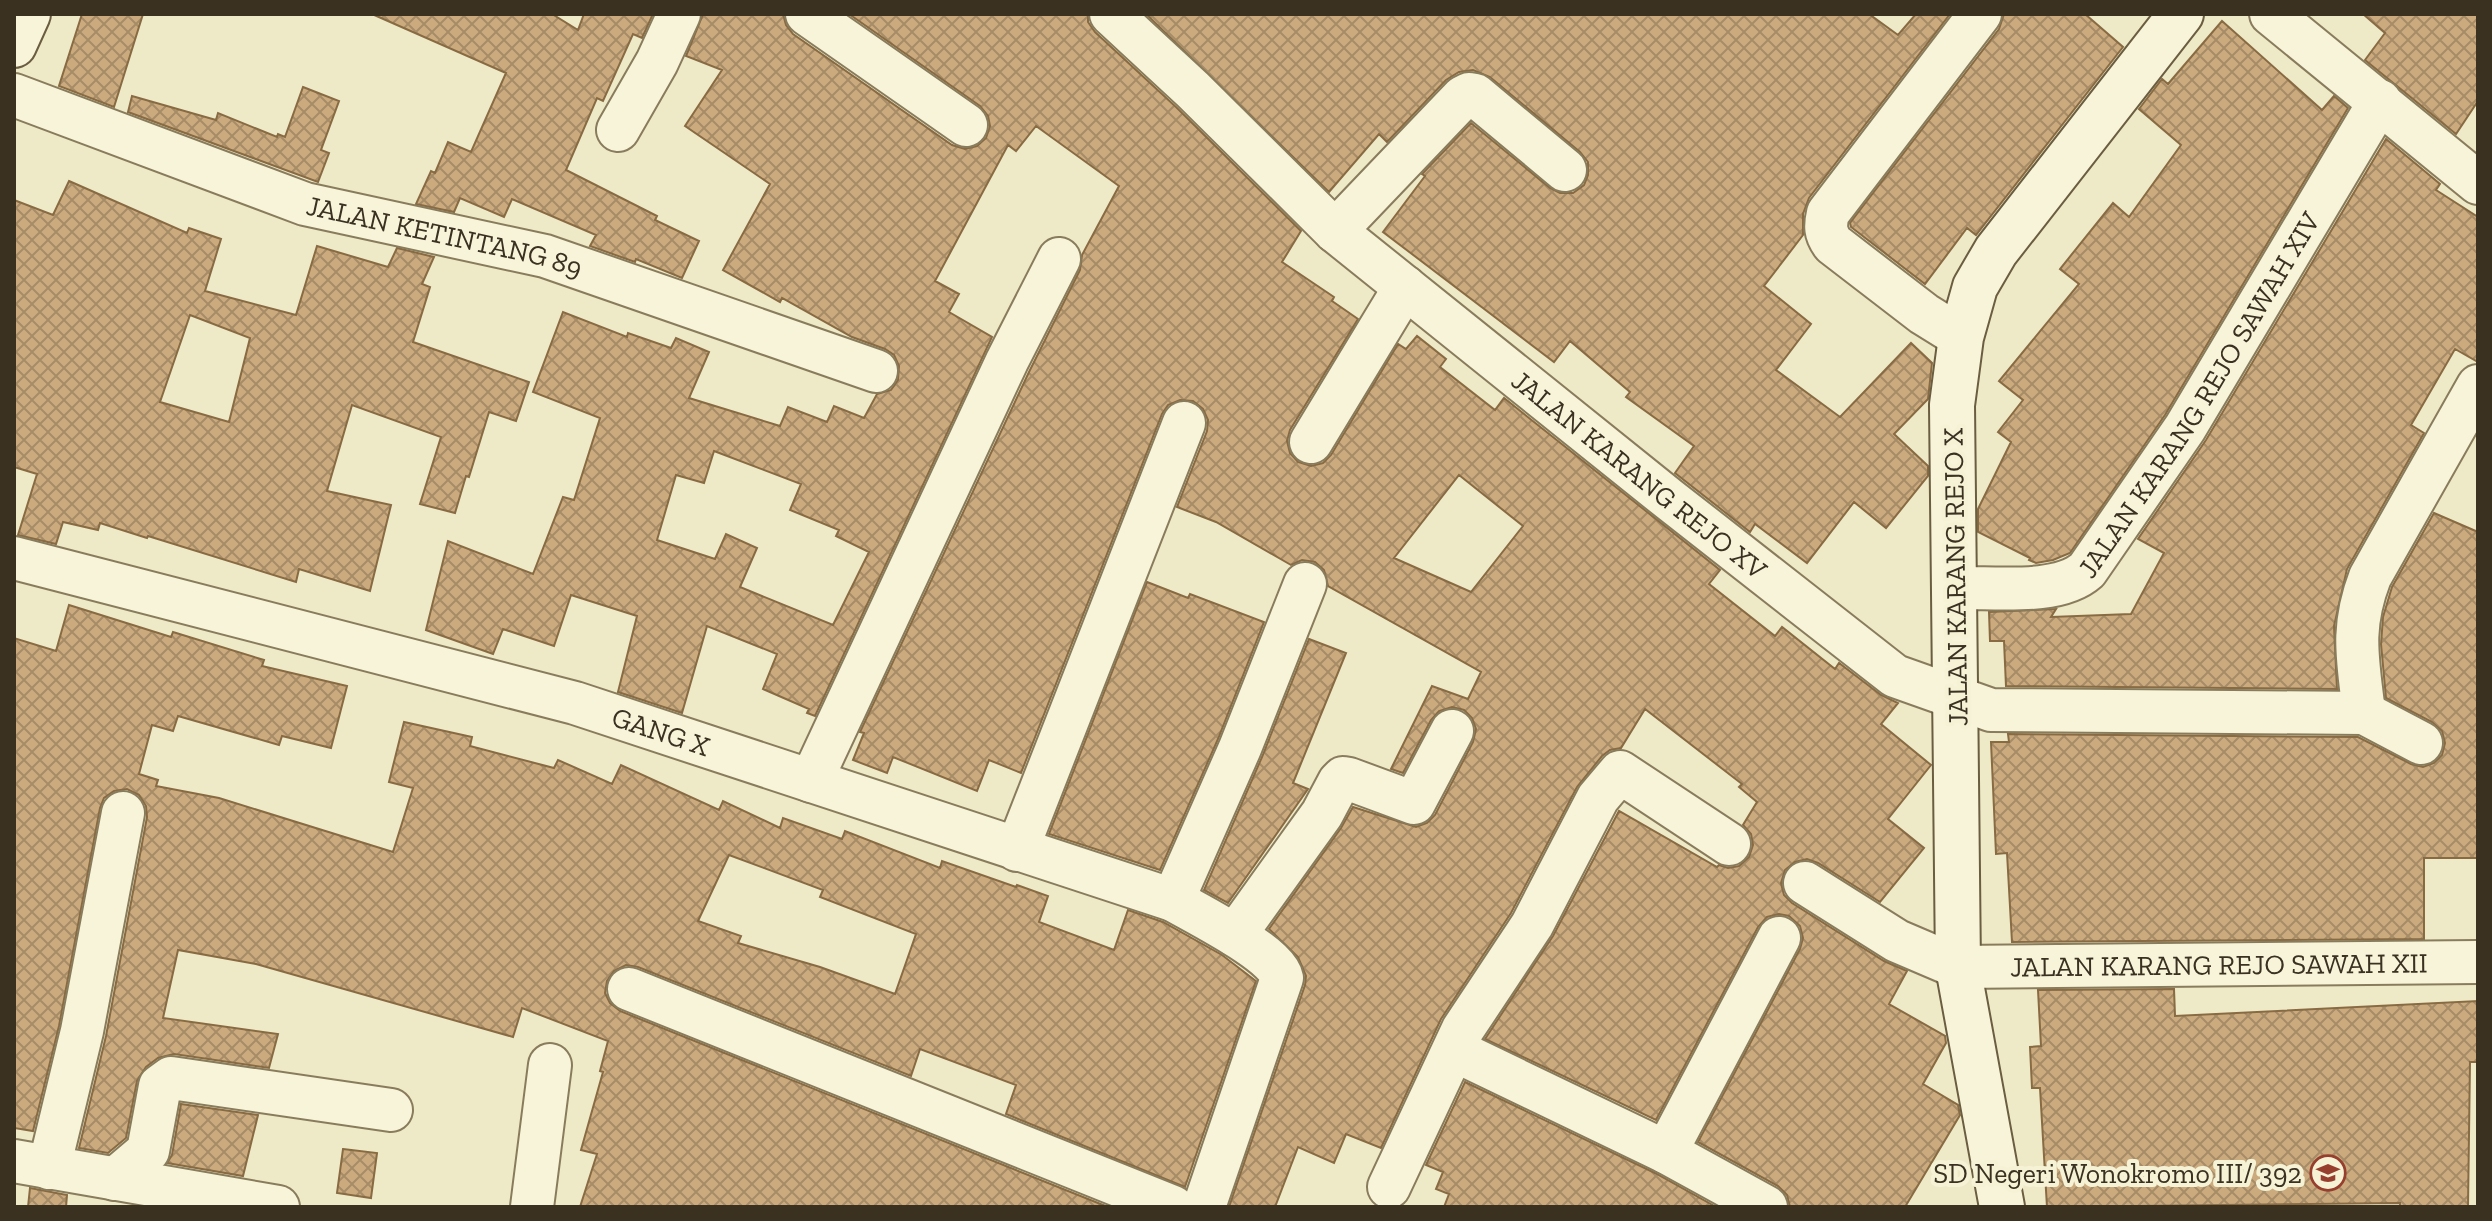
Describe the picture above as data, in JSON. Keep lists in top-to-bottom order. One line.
{"streets":{"street":["JALAN KETINTANG 89","JALAN KARANG REJO SAWAH XIV","JALAN KARANG REJO XV","JALAN KARANG REJO X","GANG X","JALAN KARANG REJO SAWAH XII"]},"crossings":[["JALAN KARANG REJO SAWAH XIV","JALAN KARANG REJO X"],["JALAN KARANG REJO XV","JALAN KARANG REJO X"],["JALAN KARANG REJO X","JALAN KARANG REJO SAWAH XII"]],"places":{"school or university":["SD Negeri Wonokromo III/ 392"]}}
